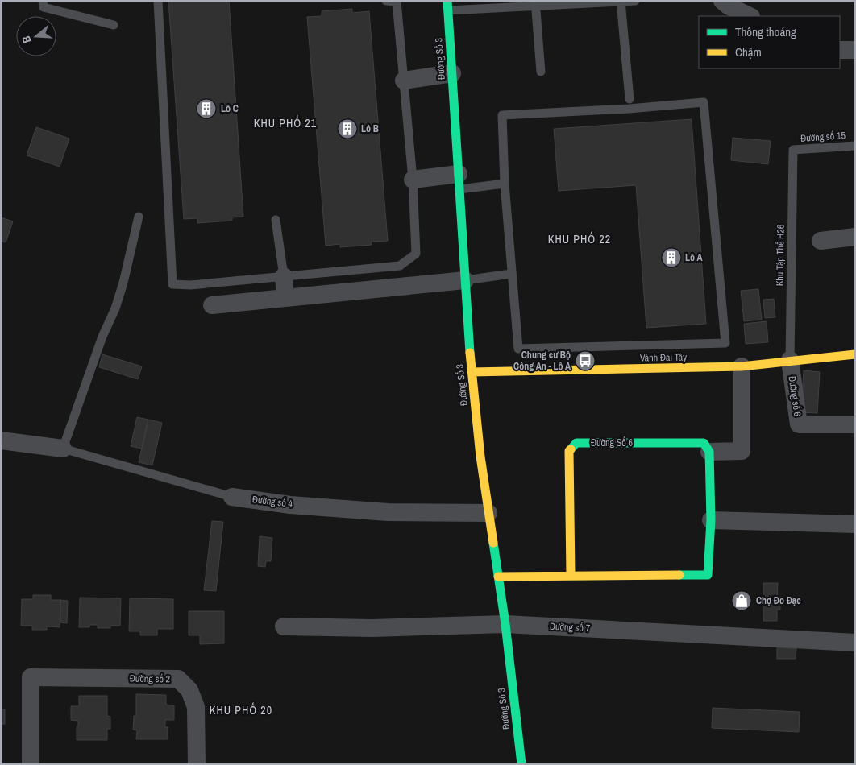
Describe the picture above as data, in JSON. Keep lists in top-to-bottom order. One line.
{"streets":{"street":["Đường Số 3","Vành Đai Tây","Đường số 6","Đường Số 6","Đường số 4","Đường số 7","Đường số 2"],"lane":["Đường số 15","Khu Tập Thể H26"]},"crossings":[["Đường Số 3","Vành Đai Tây"],["Đường Số 3","Đường số 4"],["Đường Số 3","Đường số 7"],["Đường số 15","Khu Tập Thể H26"],["Khu Tập Thể H26","Vành Đai Tây"],["Khu Tập Thể H26","Đường số 6"],["Vành Đai Tây","Đường số 6"]],"districts":["KHU PHỐ 21","KHU PHỐ 22","KHU PHỐ 20"],"places":{"building":["Lô C","Lô B","Lô A"],"bus stop":["Chung cư Bộ Công An - Lô A"],"shop":["Chợ Đo Đạc"]},"legend":["Thông thoáng","Chậm"],"north":"left"}
